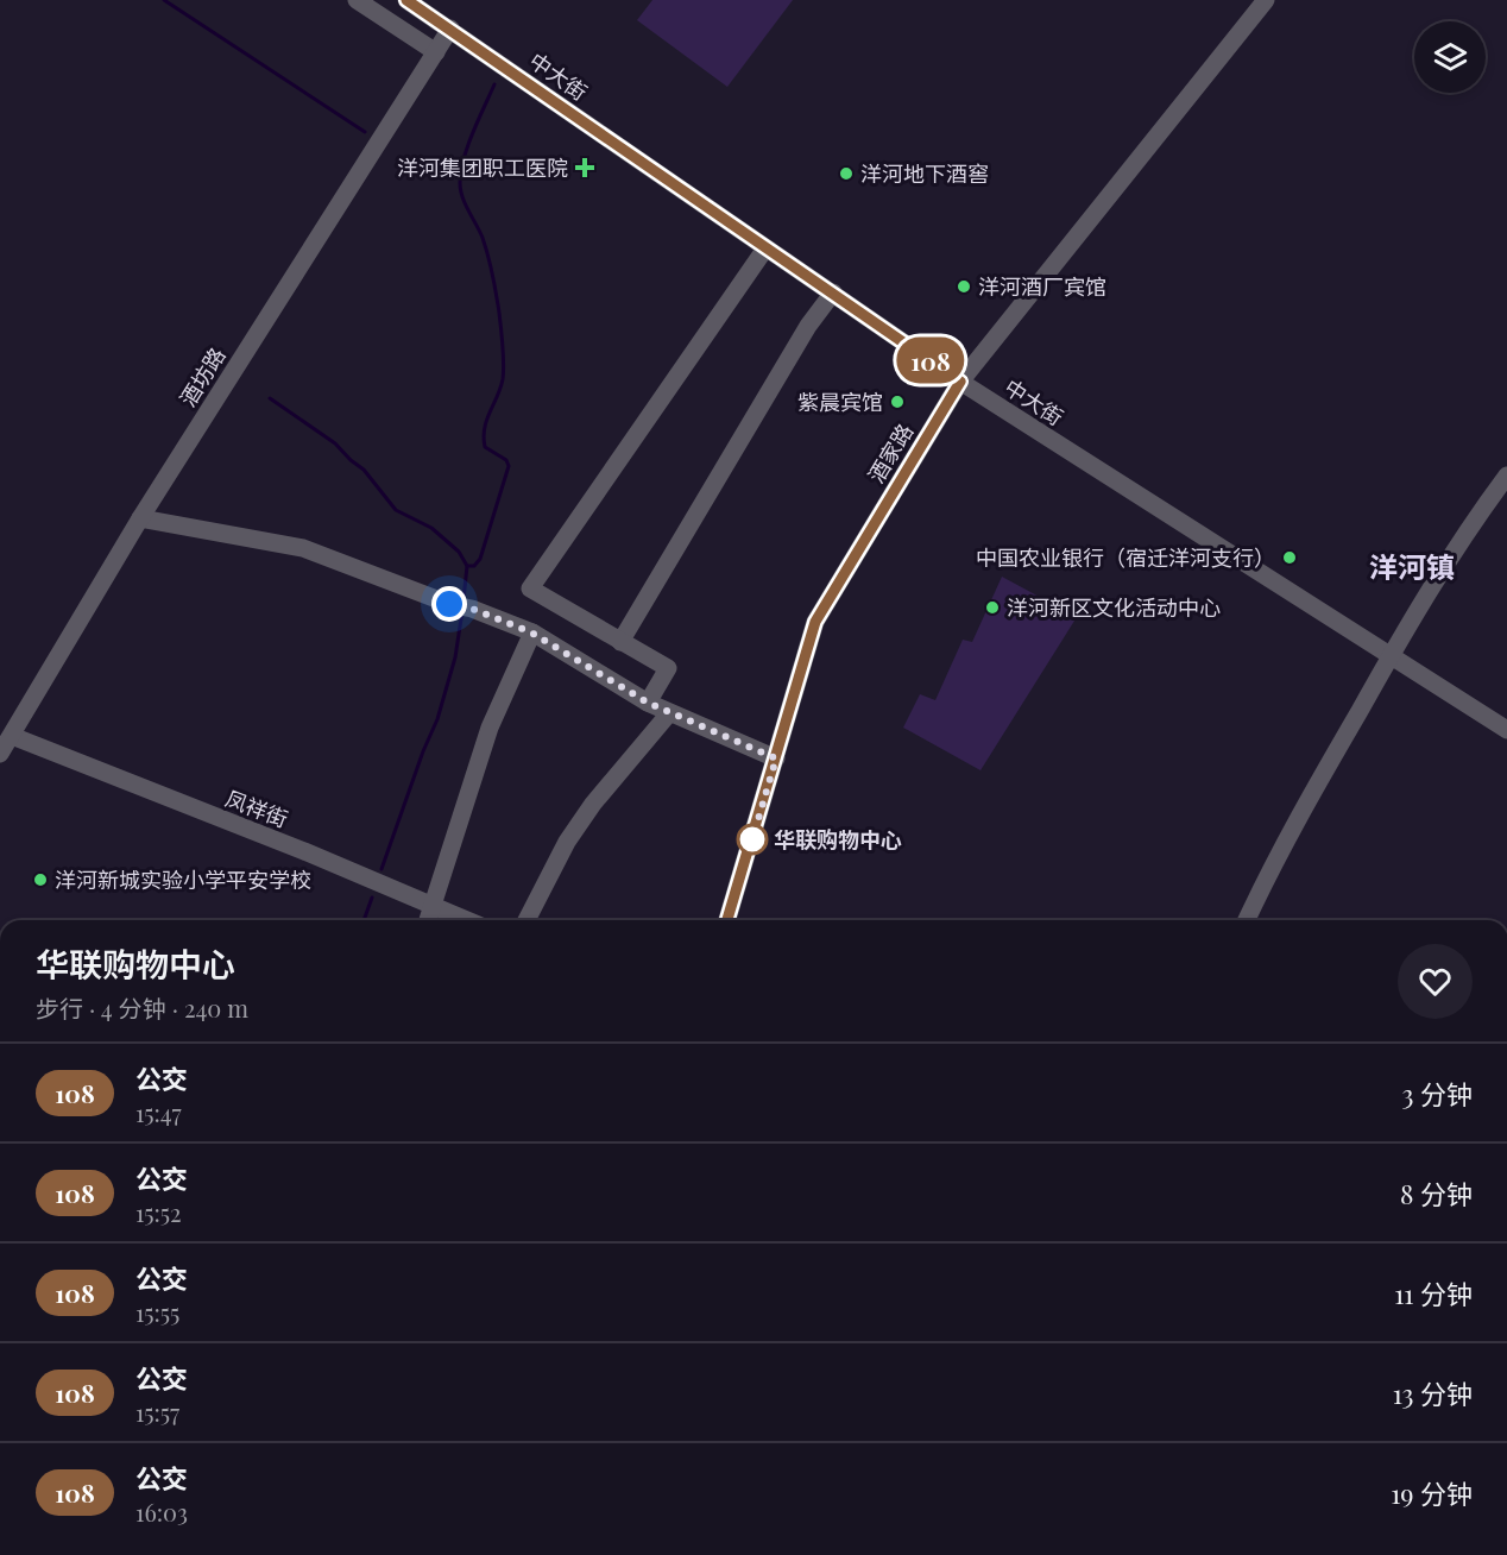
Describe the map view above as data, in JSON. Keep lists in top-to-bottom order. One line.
{"streets":{"street":["中大街","酒坊路","酒家路","凤祥街"]},"crossings":[["中大街","酒坊路"],["中大街","酒家路"],["酒坊路","凤祥街"]],"districts":["洋河镇"],"places":{"health":["洋河集团职工医院"],"other":["洋河地下酒窖","洋河酒厂宾馆","紫晨宾馆","中国农业银行（宿迁洋河支行）","洋河新区文化活动中心","华联购物中心","洋河新城实验小学平安学校"]},"lines":["bus line 108"],"page":{"on_map":"108","heading":["华联购物中心","步行 · 4 分钟 · 240 m"],"list":[{"mark":"108","name":"公交","note":"15:47","value":"3 分钟"},{"mark":"108","name":"公交","note":"15:52","value":"8 分钟"},{"mark":"108","name":"公交","note":"15:55","value":"11 分钟"},{"mark":"108","name":"公交","note":"15:57","value":"13 分钟"},{"mark":"108","name":"公交","note":"16:03","value":"19 分钟"}]}}
